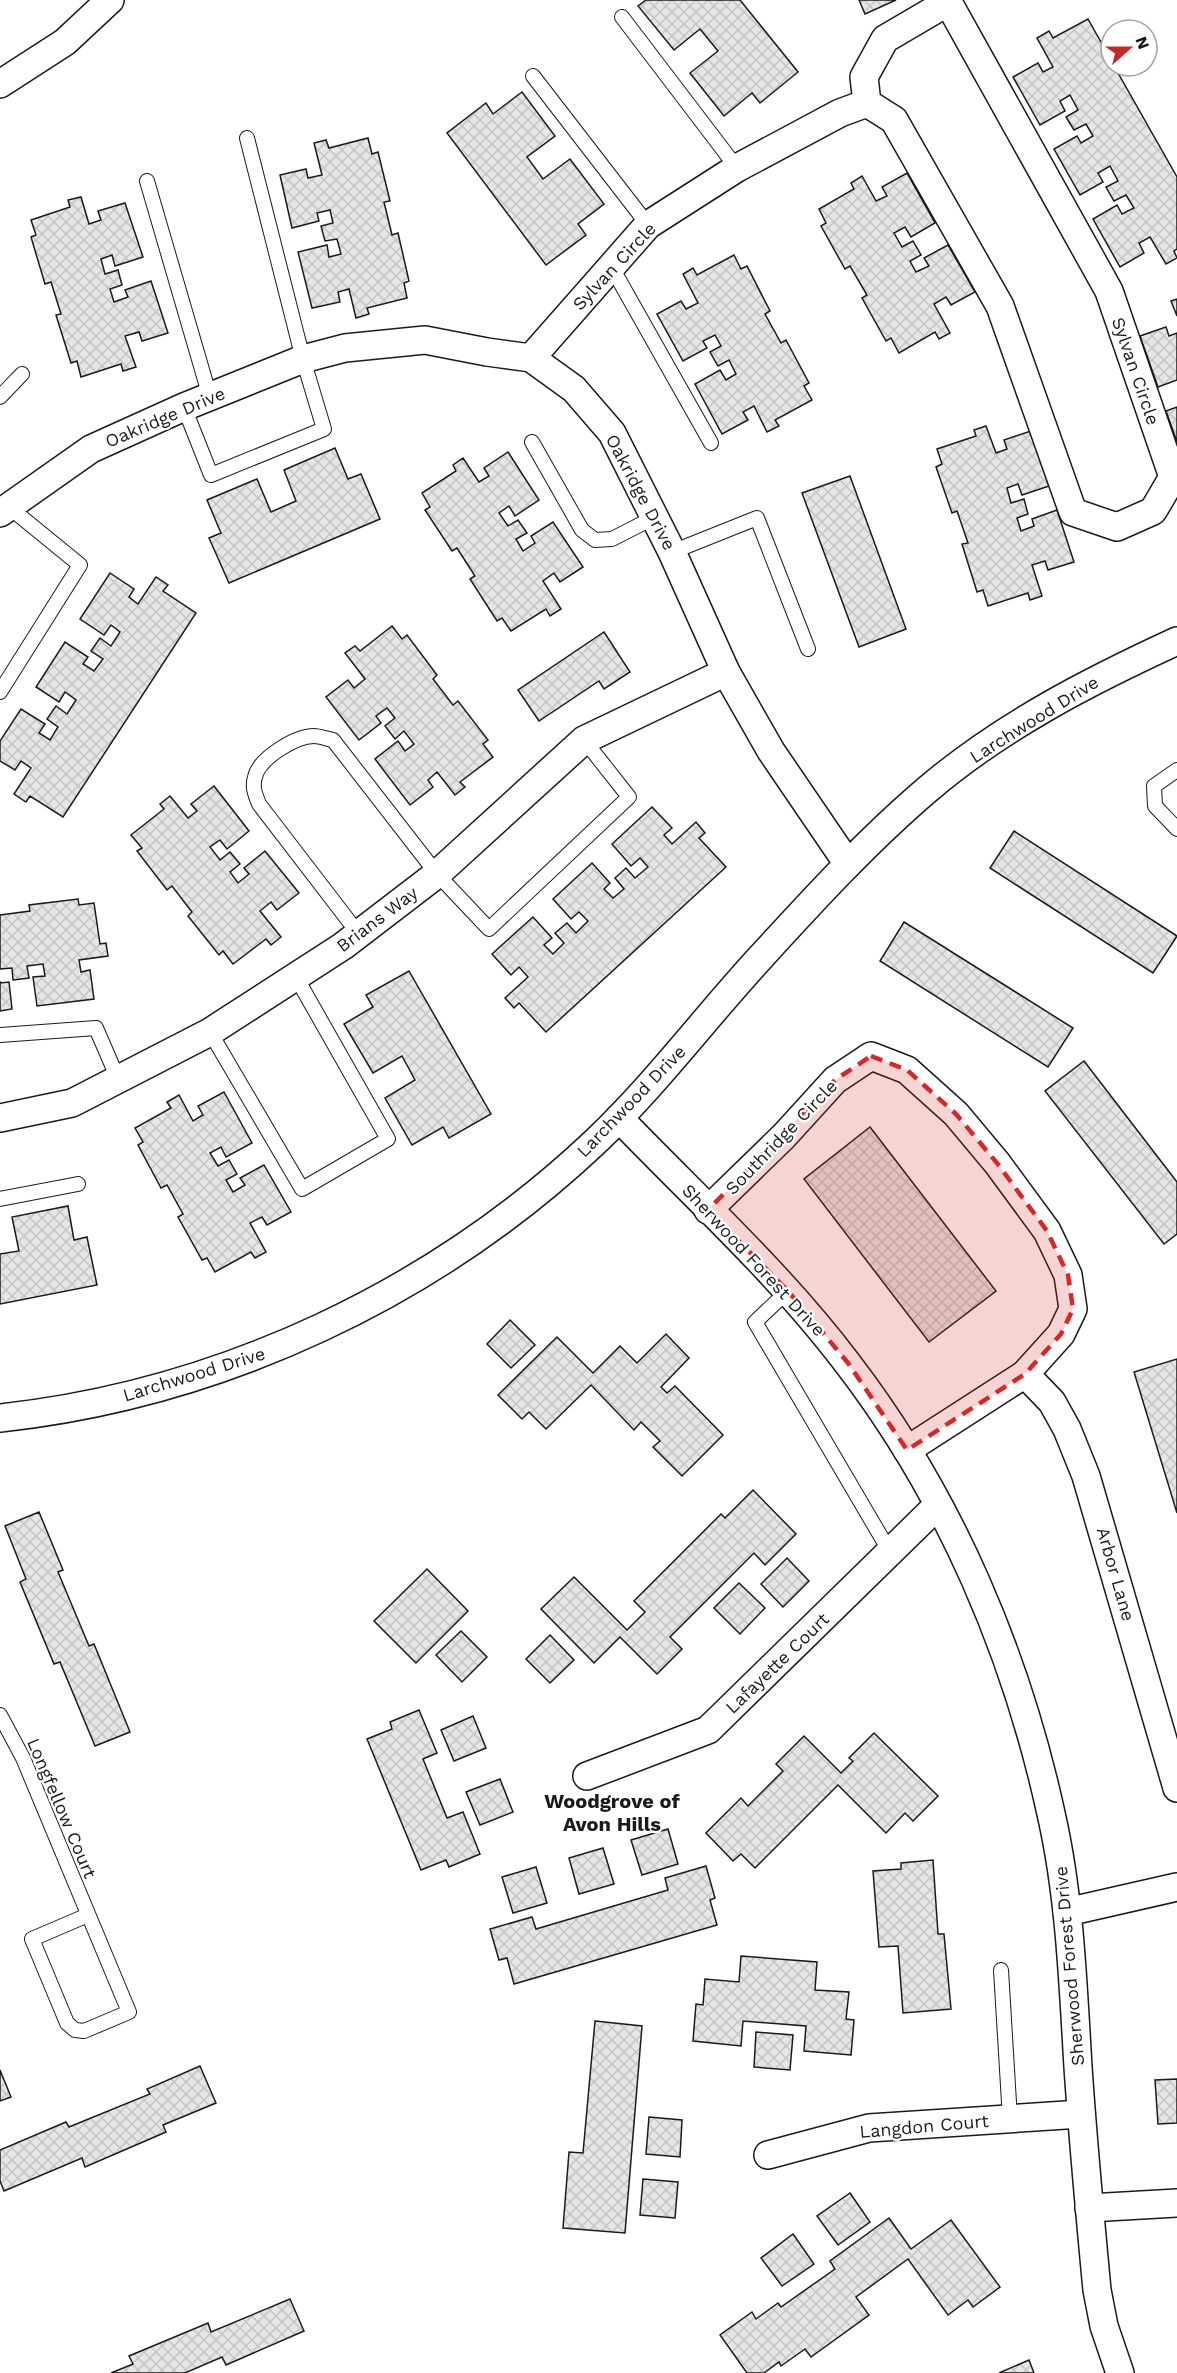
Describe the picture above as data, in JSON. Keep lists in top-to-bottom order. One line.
{"streets":{"street":["Sylvan Circle","Oakridge Drive","Larchwood Drive","Brians Way","Southridge Circle","Sherwood Forest Drive","Arbor Lane","Lafayette Court","Langdon Court"],"lane":["Longfellow Court"]},"crossings":[["Sylvan Circle","Oakridge Drive"],["Oakridge Drive","Larchwood Drive"],["Oakridge Drive","Brians Way"],["Larchwood Drive","Sherwood Forest Drive"],["Southridge Circle","Sherwood Forest Drive"],["Southridge Circle","Arbor Lane"],["Sherwood Forest Drive","Lafayette Court"],["Sherwood Forest Drive","Langdon Court"]],"districts":["Woodgrove of Avon Hills"],"north":"right"}
